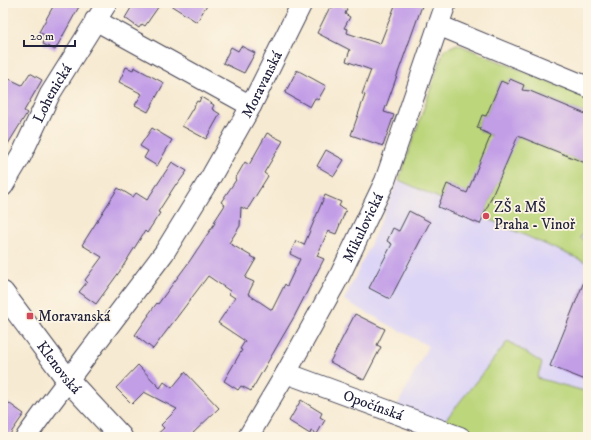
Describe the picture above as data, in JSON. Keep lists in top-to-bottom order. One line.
{"streets":{"street":["Moravanská","Lohenická","Mikulovická","Klenovská","Opočínská"]},"crossings":[["Moravanská","Klenovská"],["Mikulovická","Opočínská"]],"places":{"other":["ZŠ a MŠ Praha - Vinoř"],"transit":["Moravanská"]},"scale_bar":"20 m"}
